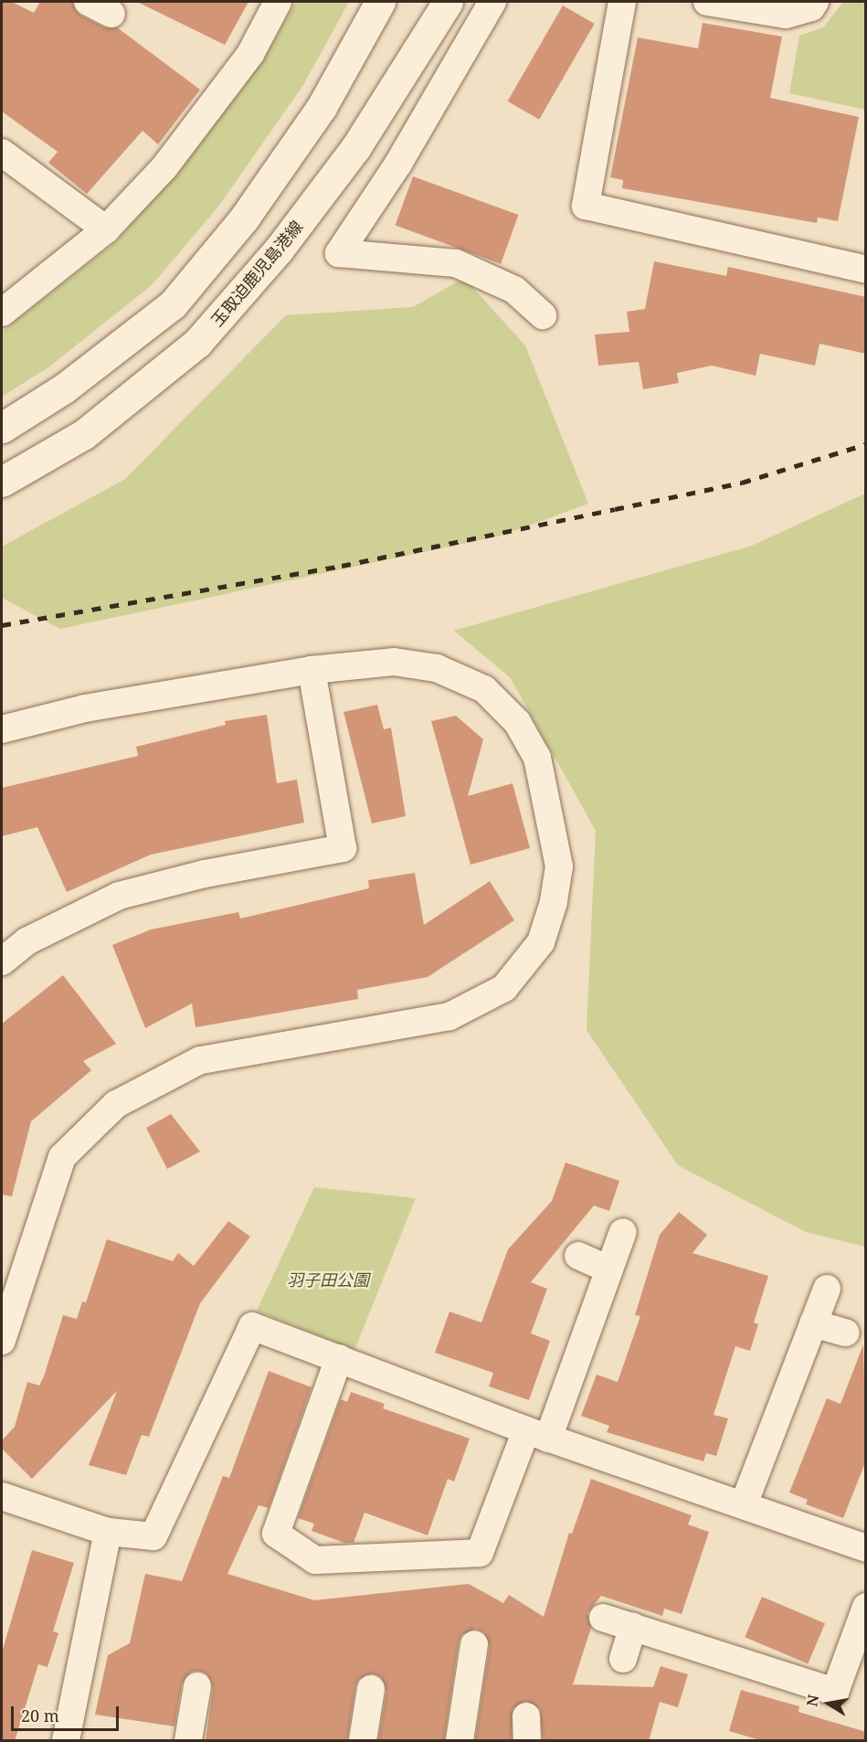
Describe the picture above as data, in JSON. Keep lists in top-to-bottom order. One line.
{"streets":{"main road":["玉取迫鹿児島港線"]},"parks":["羽子田公園"],"scale_bar":"20 m","north":"left"}
